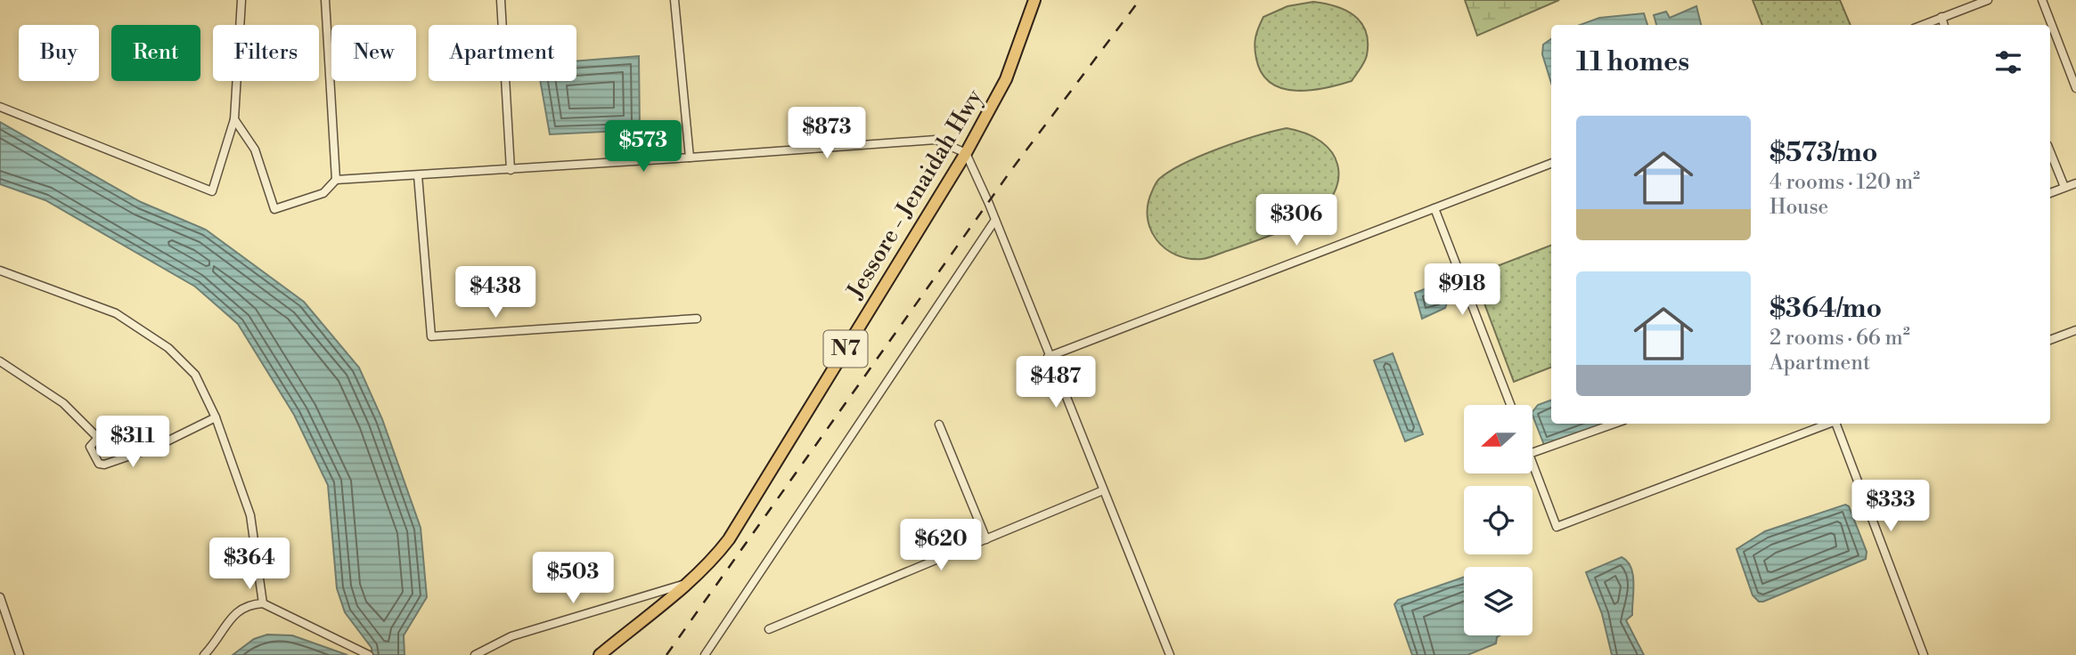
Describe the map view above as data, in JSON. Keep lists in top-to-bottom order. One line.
{"streets":{"highway":["Jessore - Jenaidah Hwy","N7"]},"north":"left","page":{"chip":["Buy","Rent","Filters","New","Apartment"],"heading":"11 homes","list":[{"name":"$573/mo","note":"4 rooms · 120 m² · House"},{"name":"$364/mo","note":"2 rooms · 66 m² · Apartment"}],"price":["$873","$573","$306","$918","$438","$487","$311","$333","$620","$364","$503"]}}
